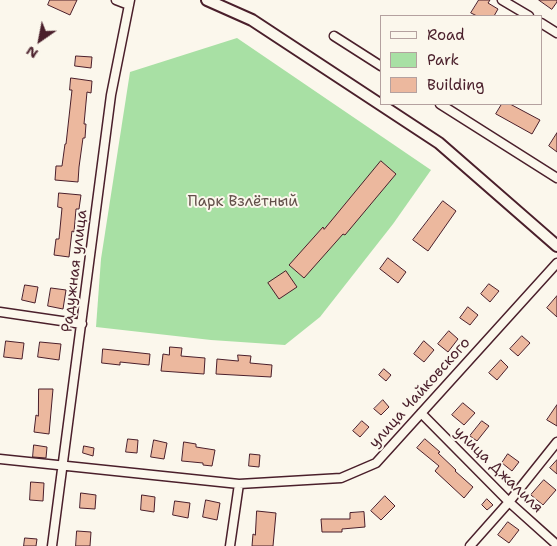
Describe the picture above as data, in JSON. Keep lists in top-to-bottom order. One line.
{"streets":{"street":["Радужная улица","улица Чайковского","улица Джалиля"]},"crossings":[["Радужная улица","улица Чайковского"],["улица Чайковского","улица Джалиля"]],"parks":["Парк Взлётный"],"legend":["Road","Park","Building"],"north":"bottom left"}
